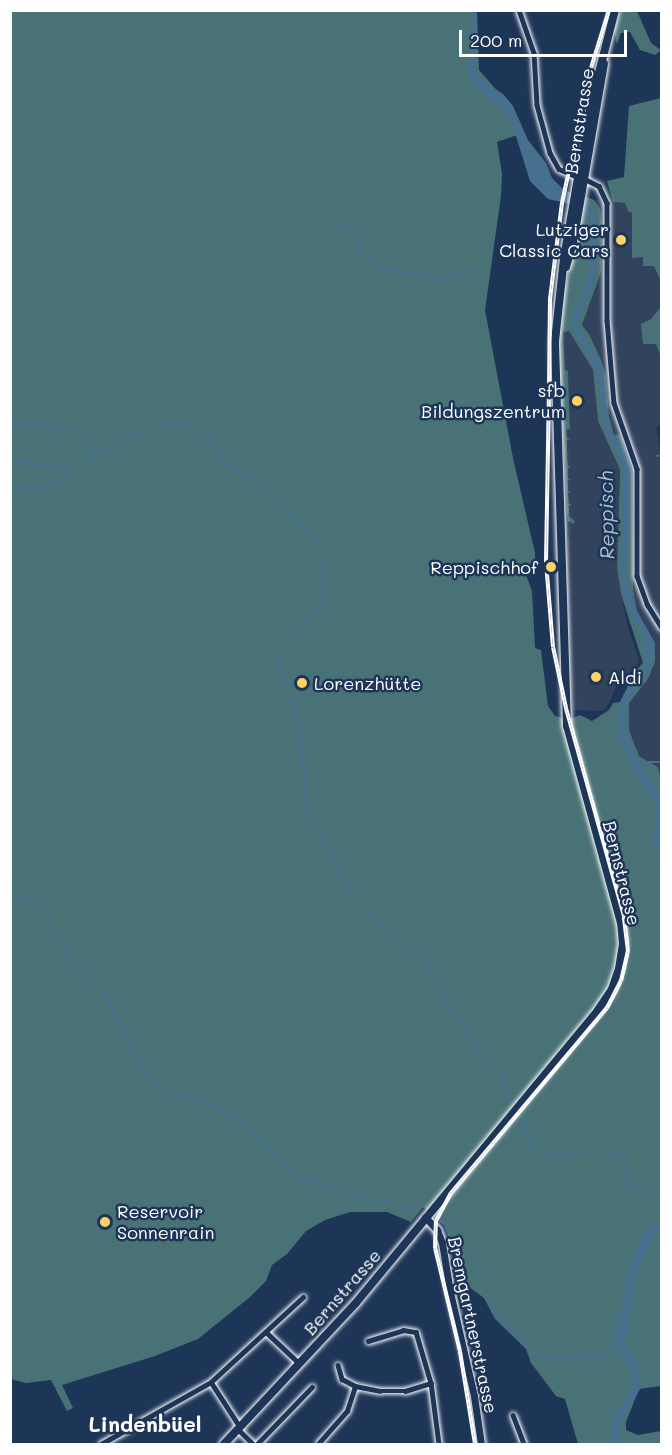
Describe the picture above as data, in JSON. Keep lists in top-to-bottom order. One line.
{"streets":{"main road":["Bernstrasse","Bremgartnerstrasse"]},"crossings":[["Bernstrasse","Bremgartnerstrasse"]],"districts":["Lindenbüel"],"water":["Reppisch"],"places":["Lutziger Classic Cars","sfb Bildungszentrum","Reppischhof","Aldi","Lorenzhütte","Reservoir Sonnenrain"],"scale_bar":"200 m"}
